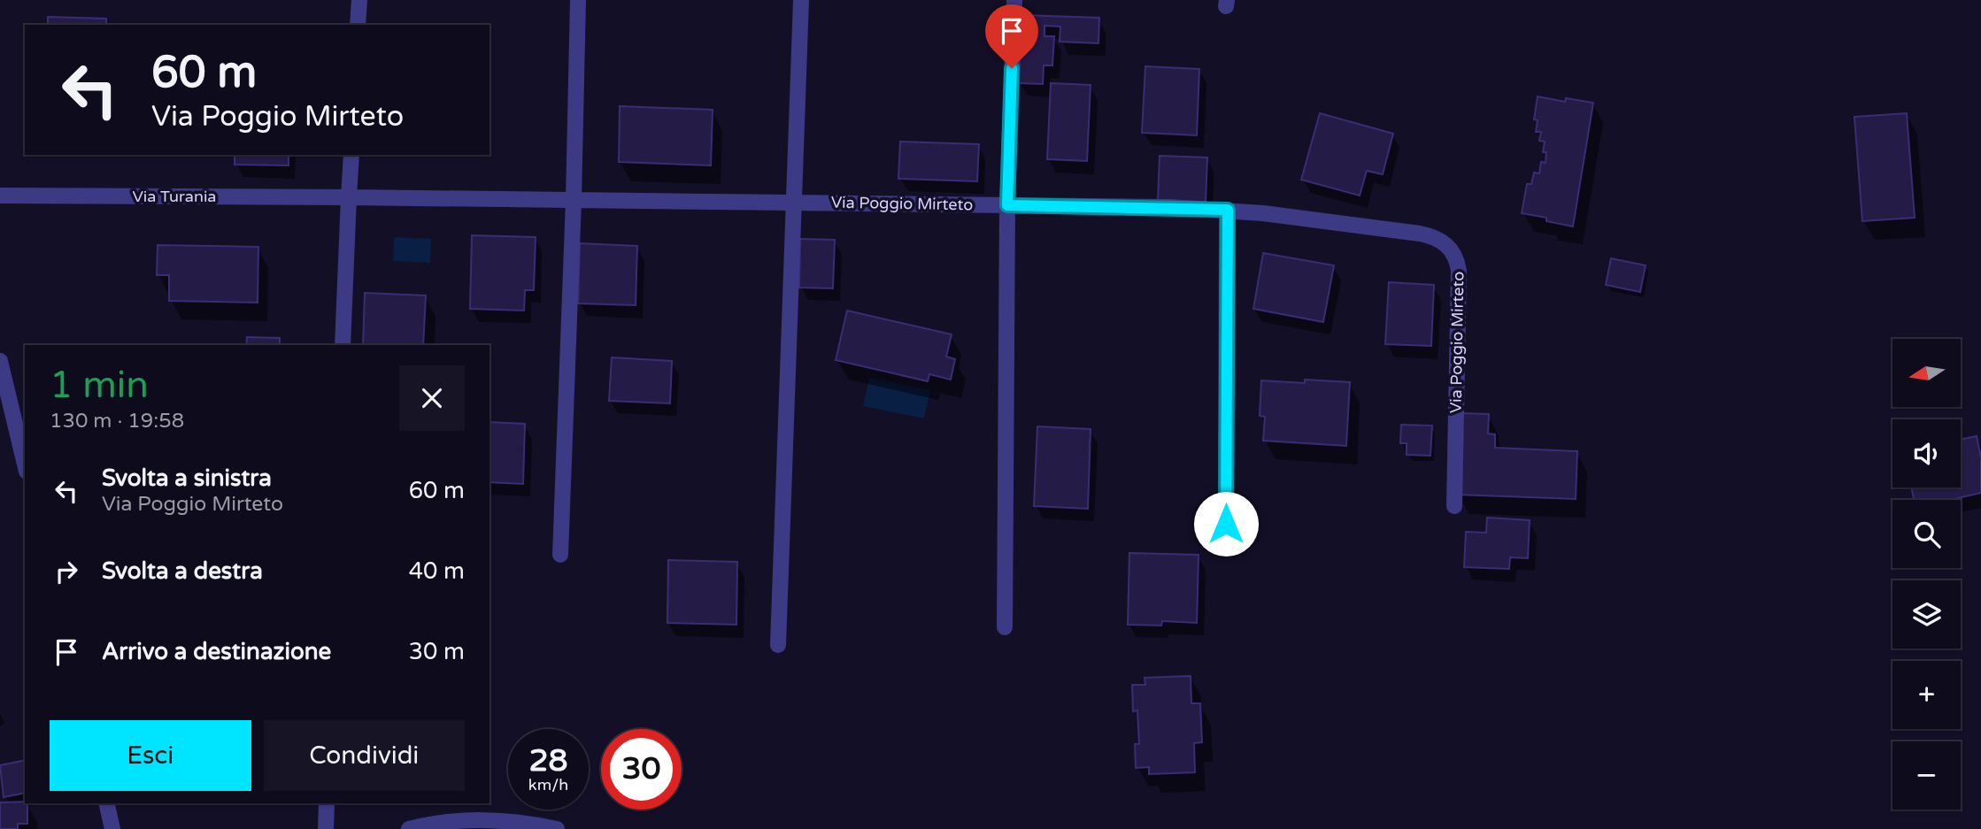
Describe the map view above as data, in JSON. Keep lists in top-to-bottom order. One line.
{"streets":{"street":["Via Turania","Via Poggio Mirteto"]},"crossings":[["Via Turania","Via Poggio Mirteto"]],"north":"left","page":{"turn":["60 m","Via Poggio Mirteto"],"map_buttons":["+","−"],"heading":["1 min","130 m · 19:58"],"list":[{"name":"Svolta a sinistra","note":"Via Poggio Mirteto","value":"60 m"},{"name":"Svolta a destra","value":"40 m"},{"name":"Arrivo a destinazione","value":"30 m"}],"buttons":["Esci","Condividi"],"speed":"28 km/h","limit":"30"}}
